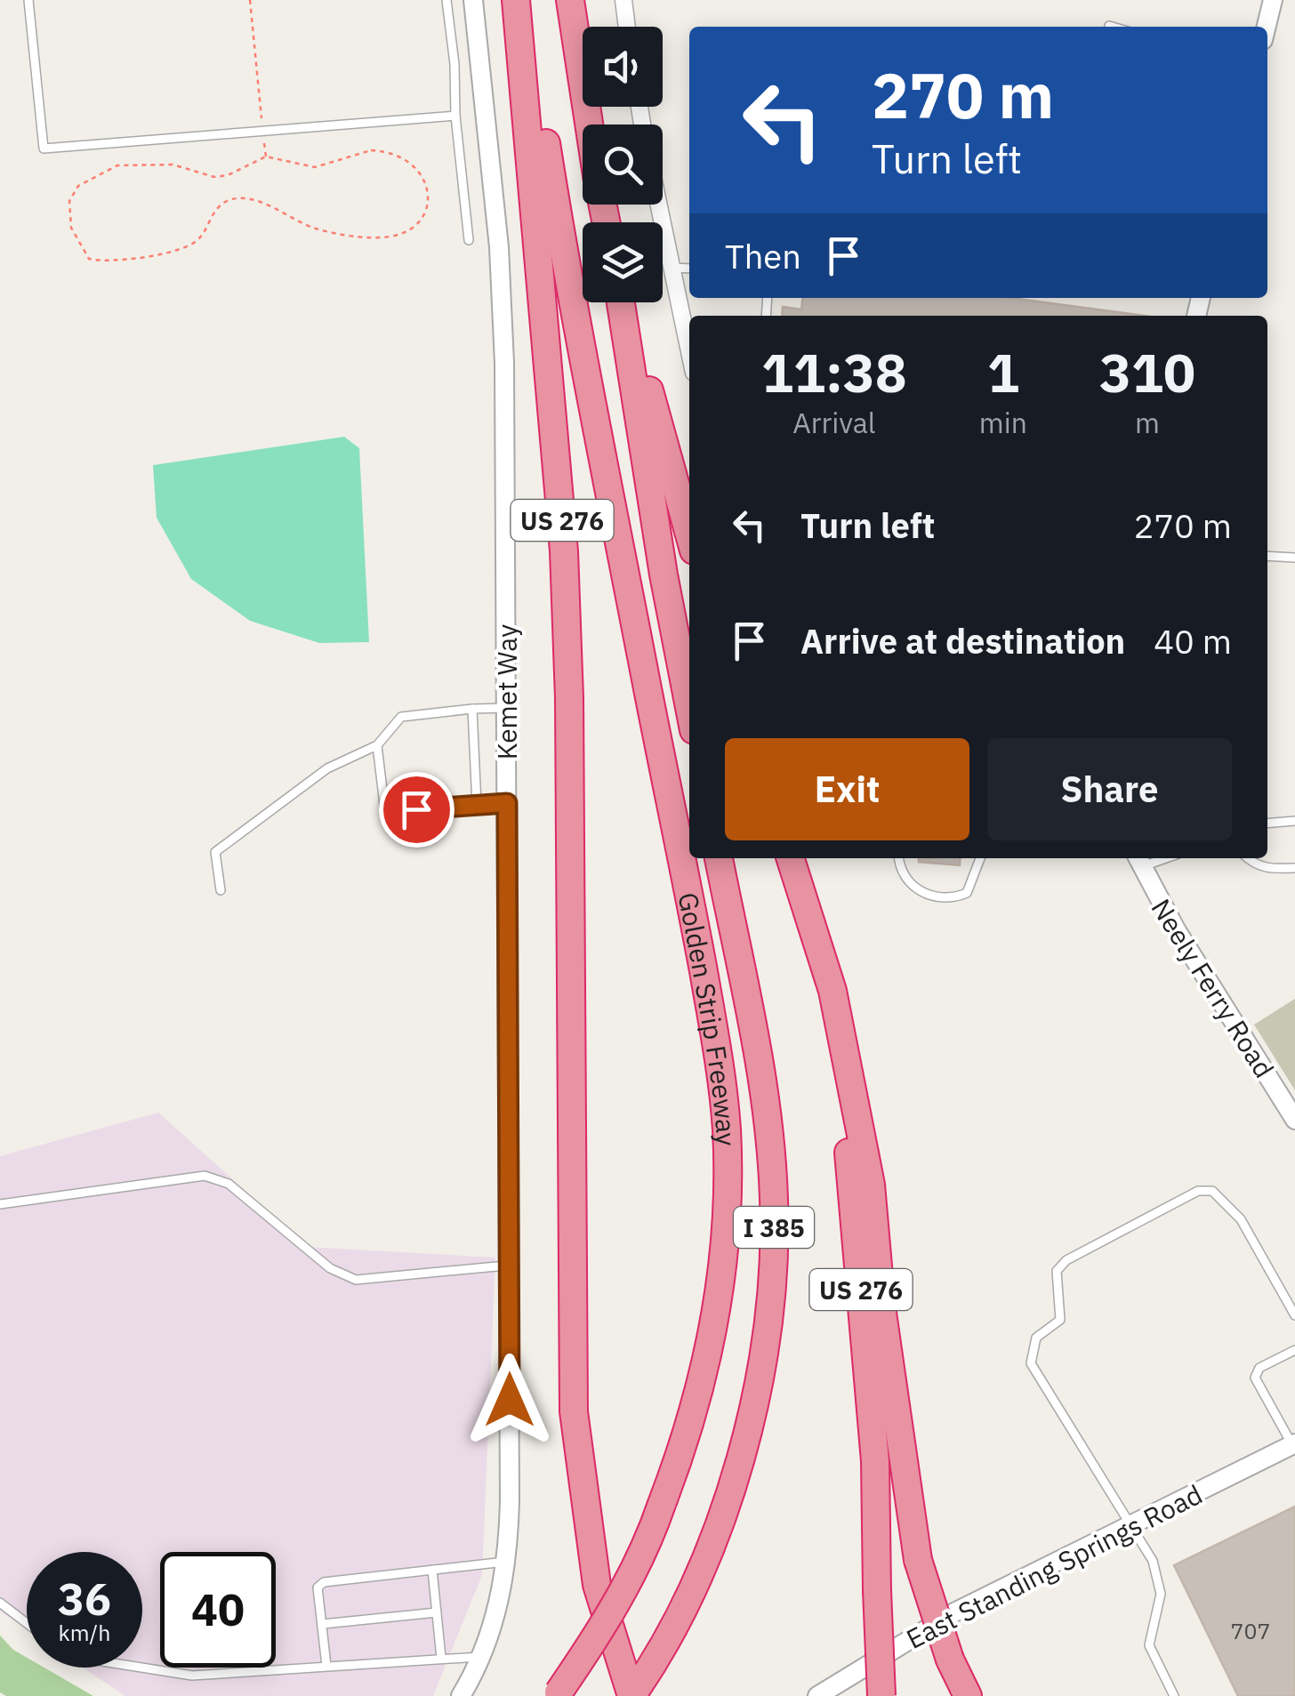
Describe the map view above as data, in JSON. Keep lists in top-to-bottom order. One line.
{"streets":{"highway":["US 276","Golden Strip Freeway","I 385"],"street":["Kemet Way","Neely Ferry Road","East Standing Springs Road"]},"crossings":[["US 276","Golden Strip Freeway"]],"house_numbers":["707"],"page":{"turn":["270 m","Turn left"],"then":"Then","eta":["11:38","Arrival","1","min","310","m"],"list":[{"name":"Turn left","value":"270 m"},{"name":"Arrive at destination","value":"40 m"}],"buttons":["Exit","Share"],"speed":"36 km/h","limit":"40"}}
